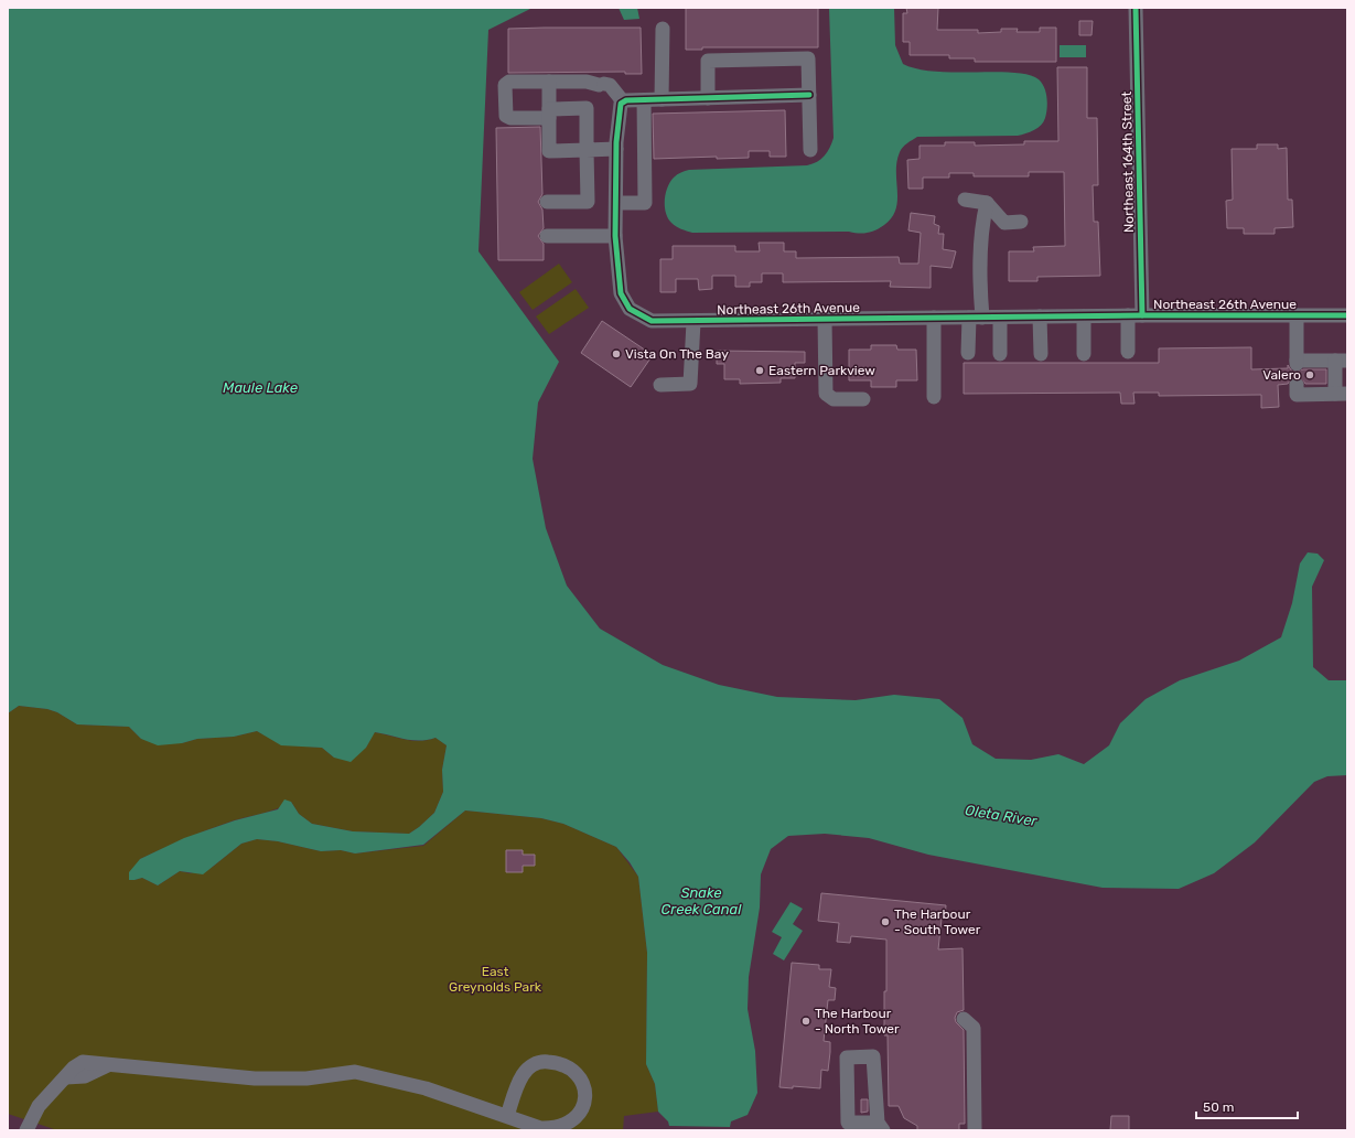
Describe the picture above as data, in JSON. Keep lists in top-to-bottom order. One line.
{"streets":{"street":["Northeast 164th Street","Northeast 26th Avenue"]},"crossings":[["Northeast 164th Street","Northeast 26th Avenue"]],"water":["Maule Lake","Oleta River","Snake Creek Canal"],"parks":["East Greynolds Park"],"places":["Vista On The Bay","Eastern Parkview","Valero","The Harbour - South Tower","The Harbour - North Tower"],"scale_bar":"50 m"}
